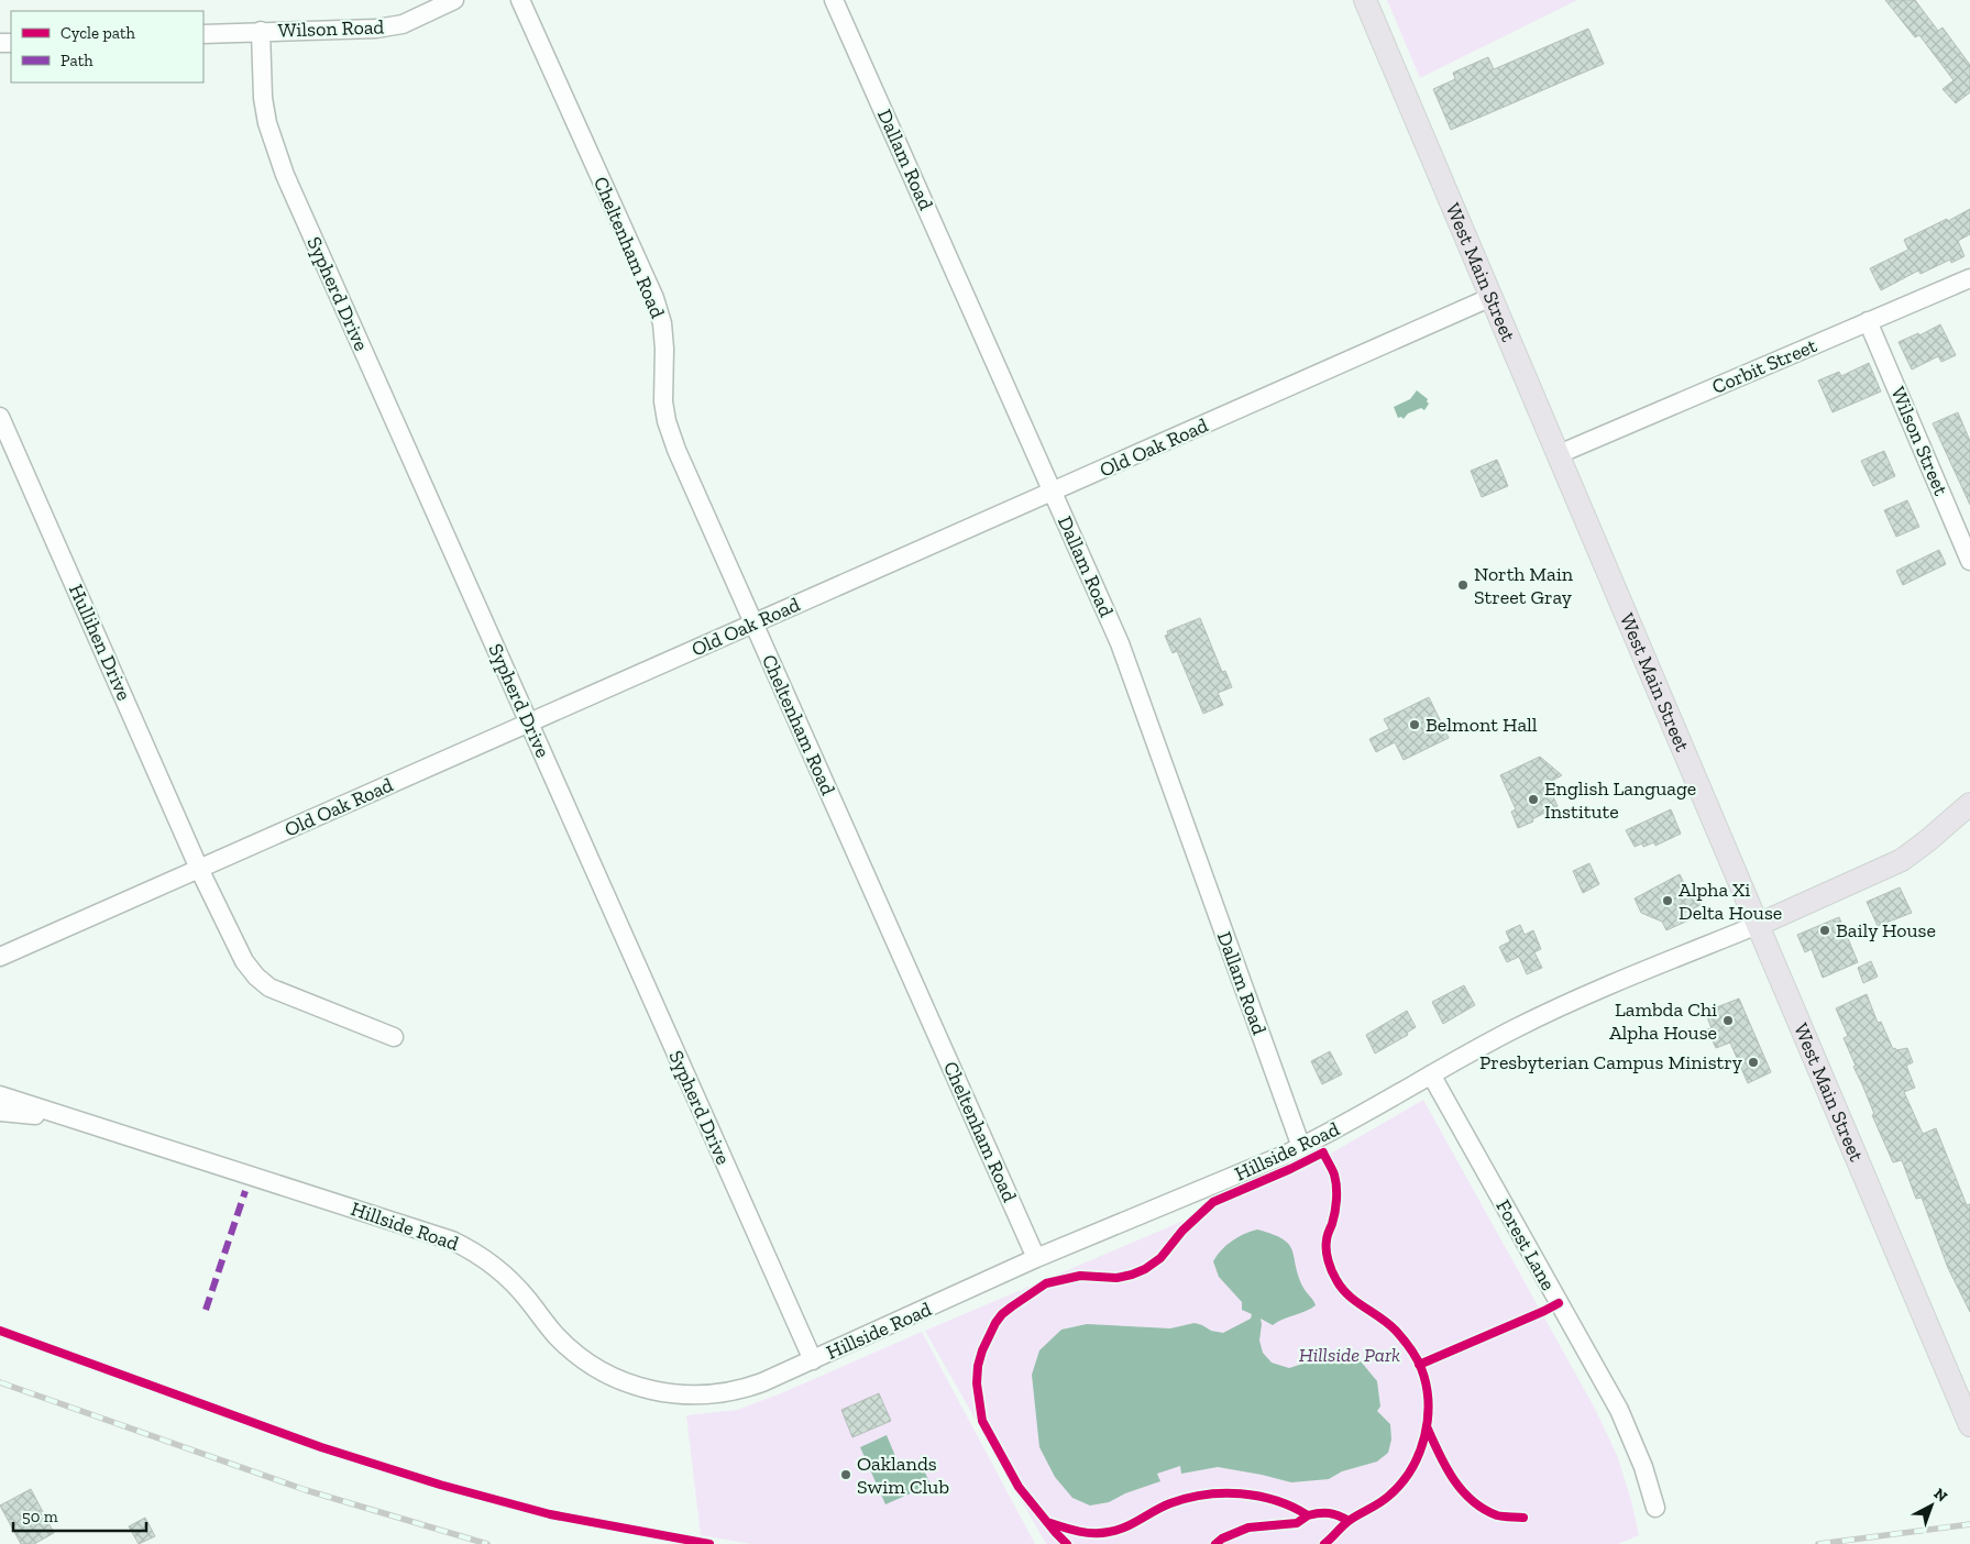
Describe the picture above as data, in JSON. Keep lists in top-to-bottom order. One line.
{"streets":{"main road":["West Main Street"],"street":["Wilson Road","Dallam Road","Cheltenham Road","Sypherd Drive","Corbit Street","Wilson Street","Old Oak Road","Hullihen Drive","Hillside Road","Forest Lane"]},"crossings":[["Wilson Road","Sypherd Drive"],["Dallam Road","Old Oak Road"],["Dallam Road","Hillside Road"],["Cheltenham Road","Old Oak Road"],["Cheltenham Road","Hillside Road"],["West Main Street","Corbit Street"],["West Main Street","Old Oak Road"],["West Main Street","Hillside Road"],["Sypherd Drive","Old Oak Road"],["Sypherd Drive","Hillside Road"],["Corbit Street","Wilson Street"],["Old Oak Road","Hullihen Drive"],["Hillside Road","Forest Lane"]],"parks":["Hillside Park"],"places":["North Main Street Gray","Belmont Hall","English Language Institute","Alpha Xi Delta House","Baily House","Lambda Chi Alpha House","Presbyterian Campus Ministry","Oaklands Swim Club"],"legend":["Cycle path","Path"],"scale_bar":"50 m","north":"top right"}
